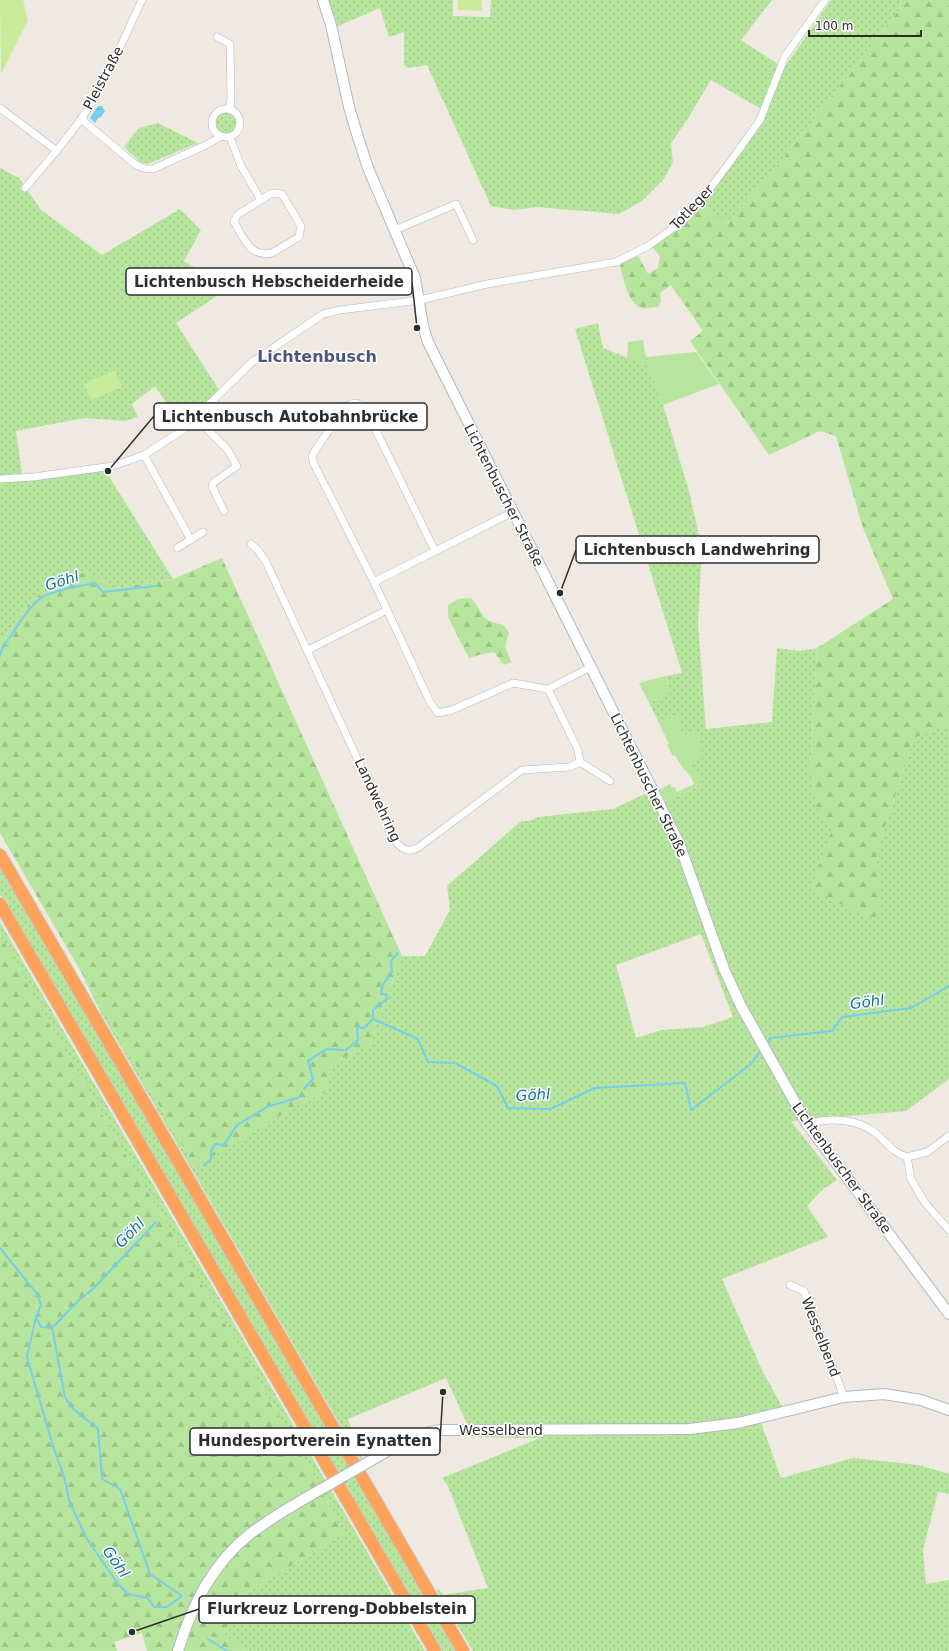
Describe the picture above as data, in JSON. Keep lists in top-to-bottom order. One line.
{"streets":{"street":["Pleistraße","Totleger","Lichtenbuscher Straße","Landwehring","Wesselbend"]},"crossings":[["Totleger","Lichtenbuscher Straße"]],"districts":["Lichtenbusch"],"water":["Göhl"],"places":["Lichtenbusch Hebscheiderheide","Lichtenbusch Autobahnbrücke","Lichtenbusch Landwehring","Hundesportverein Eynatten","Flurkreuz Lorreng-Dobbelstein"],"scale_bar":"100 m"}
